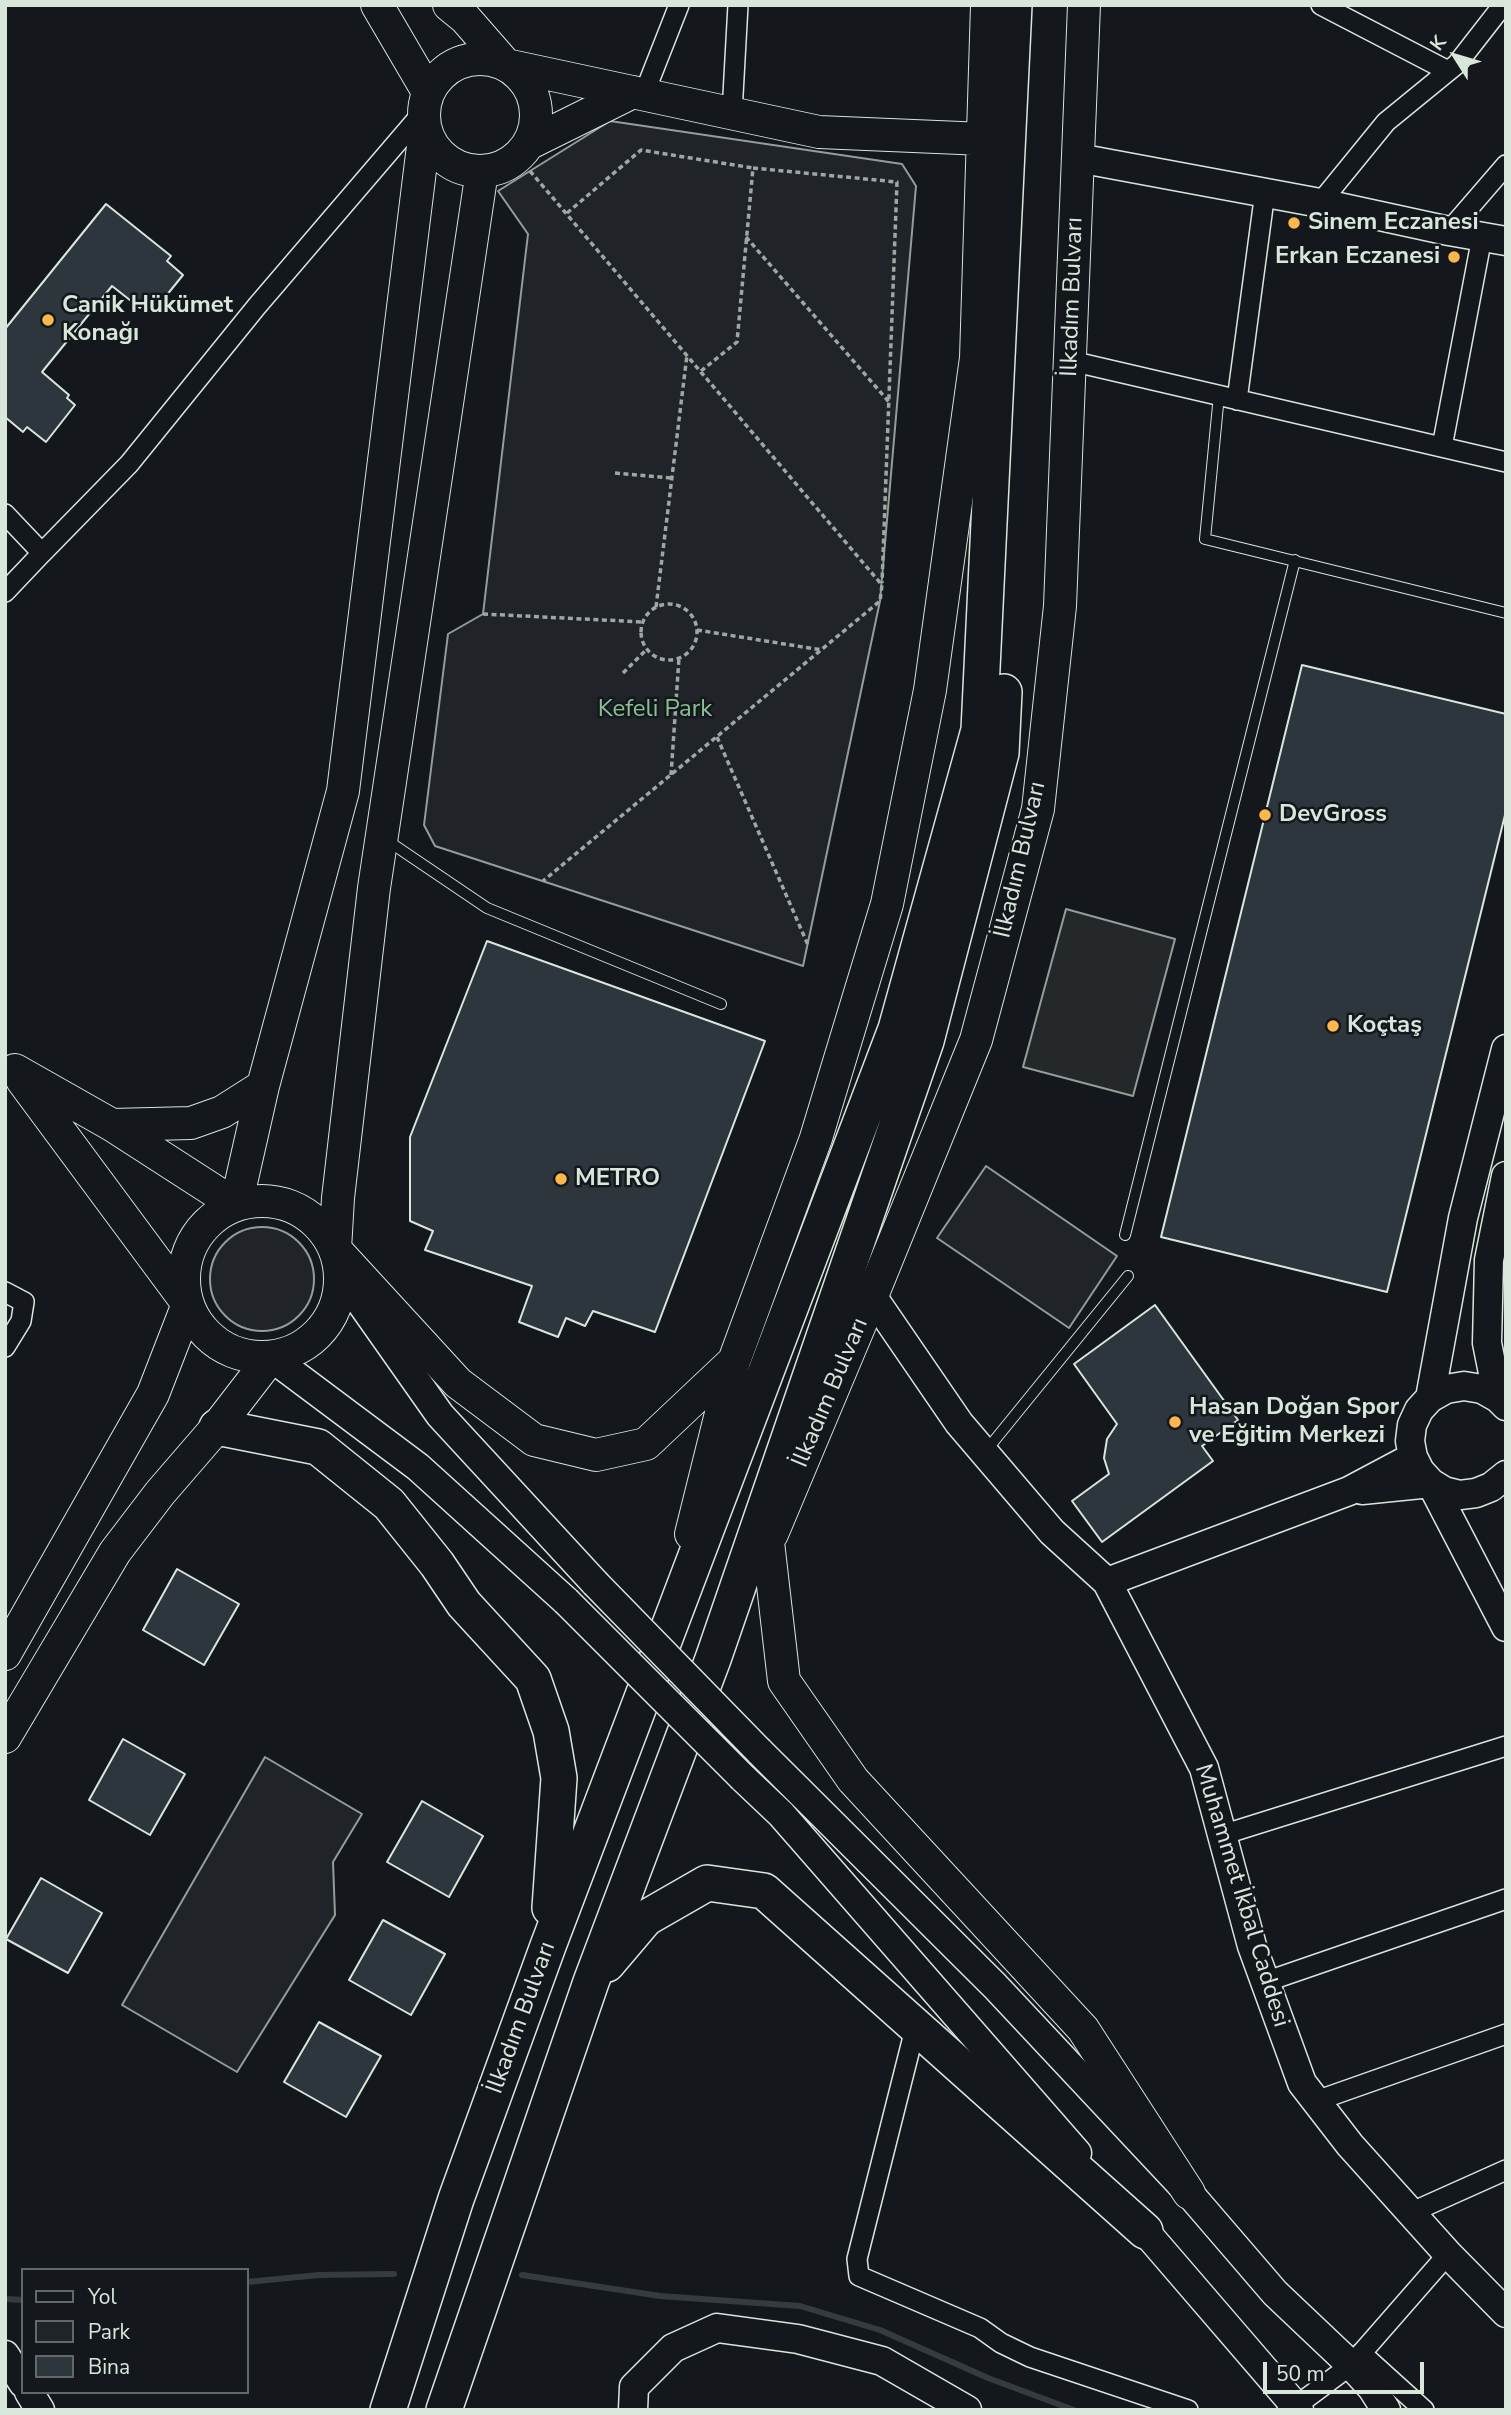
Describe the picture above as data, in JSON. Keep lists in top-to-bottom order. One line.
{"streets":{"highway":["İlkadım Bulvarı"],"main road":["Muhammet İkbal Caddesi"]},"crossings":[["İlkadım Bulvarı","Muhammet İkbal Caddesi"]],"parks":["Kefeli Park"],"places":["Sinem Eczanesi","Erkan Eczanesi","Canik Hükümet Konağı","DevGross","Koçtaş","METRO","Hasan Doğan Spor ve Eğitim Merkezi"],"legend":["Yol","Park","Bina"],"scale_bar":"50 m","north":"top left"}
